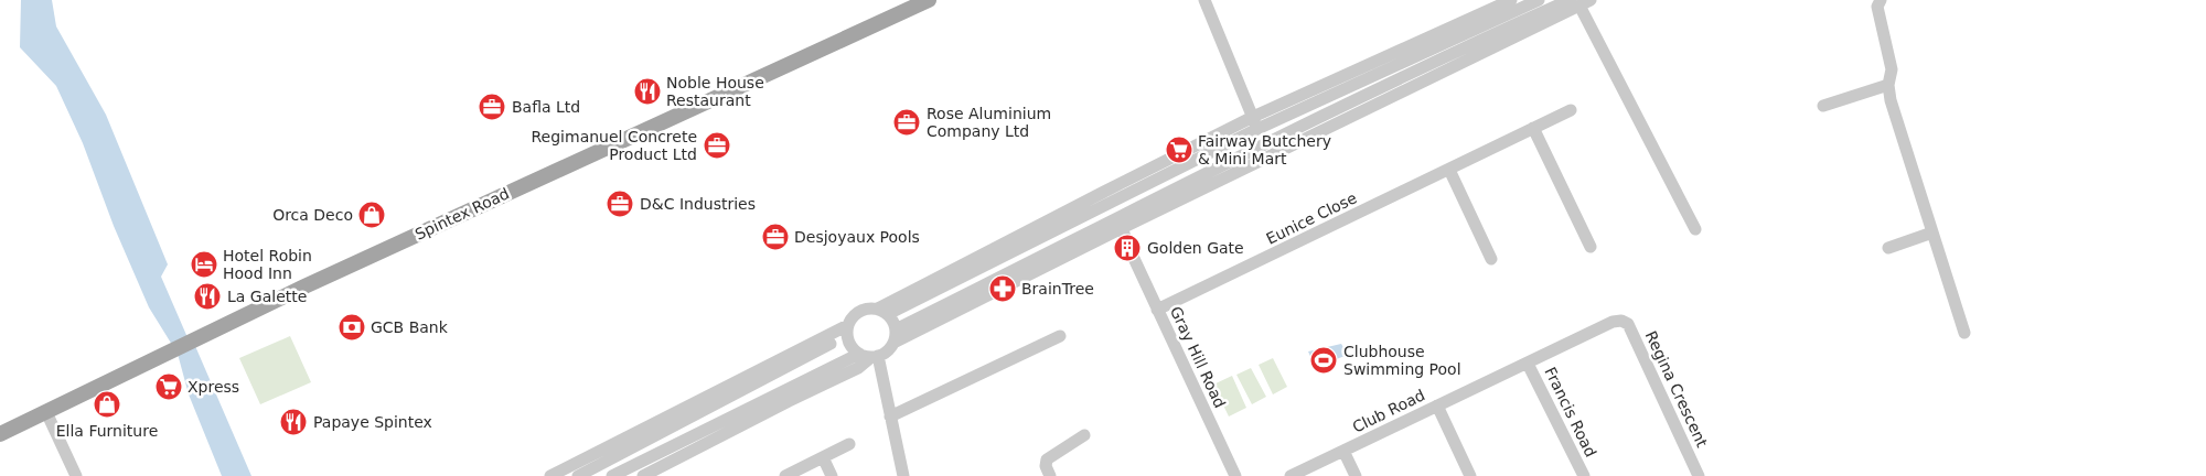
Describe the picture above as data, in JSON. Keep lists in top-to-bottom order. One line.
{"streets":{"main road":["Spintex Road"],"street":["Eunice Close","Gray Hill Road","Regina Crescent","Club Road","Francis Road"]},"crossings":[["Eunice Close","Gray Hill Road"],["Regina Crescent","Club Road"],["Club Road","Francis Road"]],"places":{"restaurant":["Noble House Restaurant","La Galette","Papaye Spintex"],"office":["Bafla Ltd","Rose Aluminium Company Ltd","Regimanuel Concrete Product Ltd","D&C Industries","Desjoyaux Pools"],"supermarket":["Fairway Butchery & Mini Mart","Xpress"],"shop":["Orca Deco","Ella Furniture"],"building":["Golden Gate"],"hotel":["Hotel Robin Hood Inn"],"pharmacy":["BrainTree"],"bank":["GCB Bank"],"sports":["Clubhouse Swimming Pool"]}}
